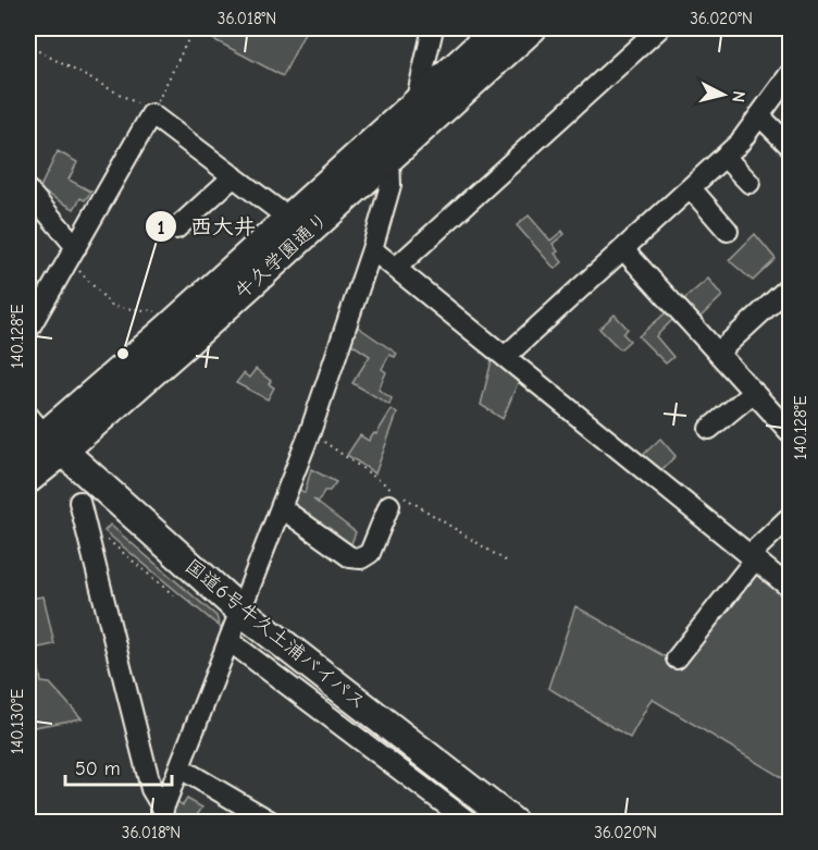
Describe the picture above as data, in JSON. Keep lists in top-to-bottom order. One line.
{"streets":{"highway":["牛久学園通り","国道6号牛久土浦バイパス"]},"crossings":[["牛久学園通り","国道6号牛久土浦バイパス"]],"places":["西大井"],"scale_bar":"50 m","north":"right","coordinates":["36.018°N","36.020°N","140.128°E","140.130°E"]}
